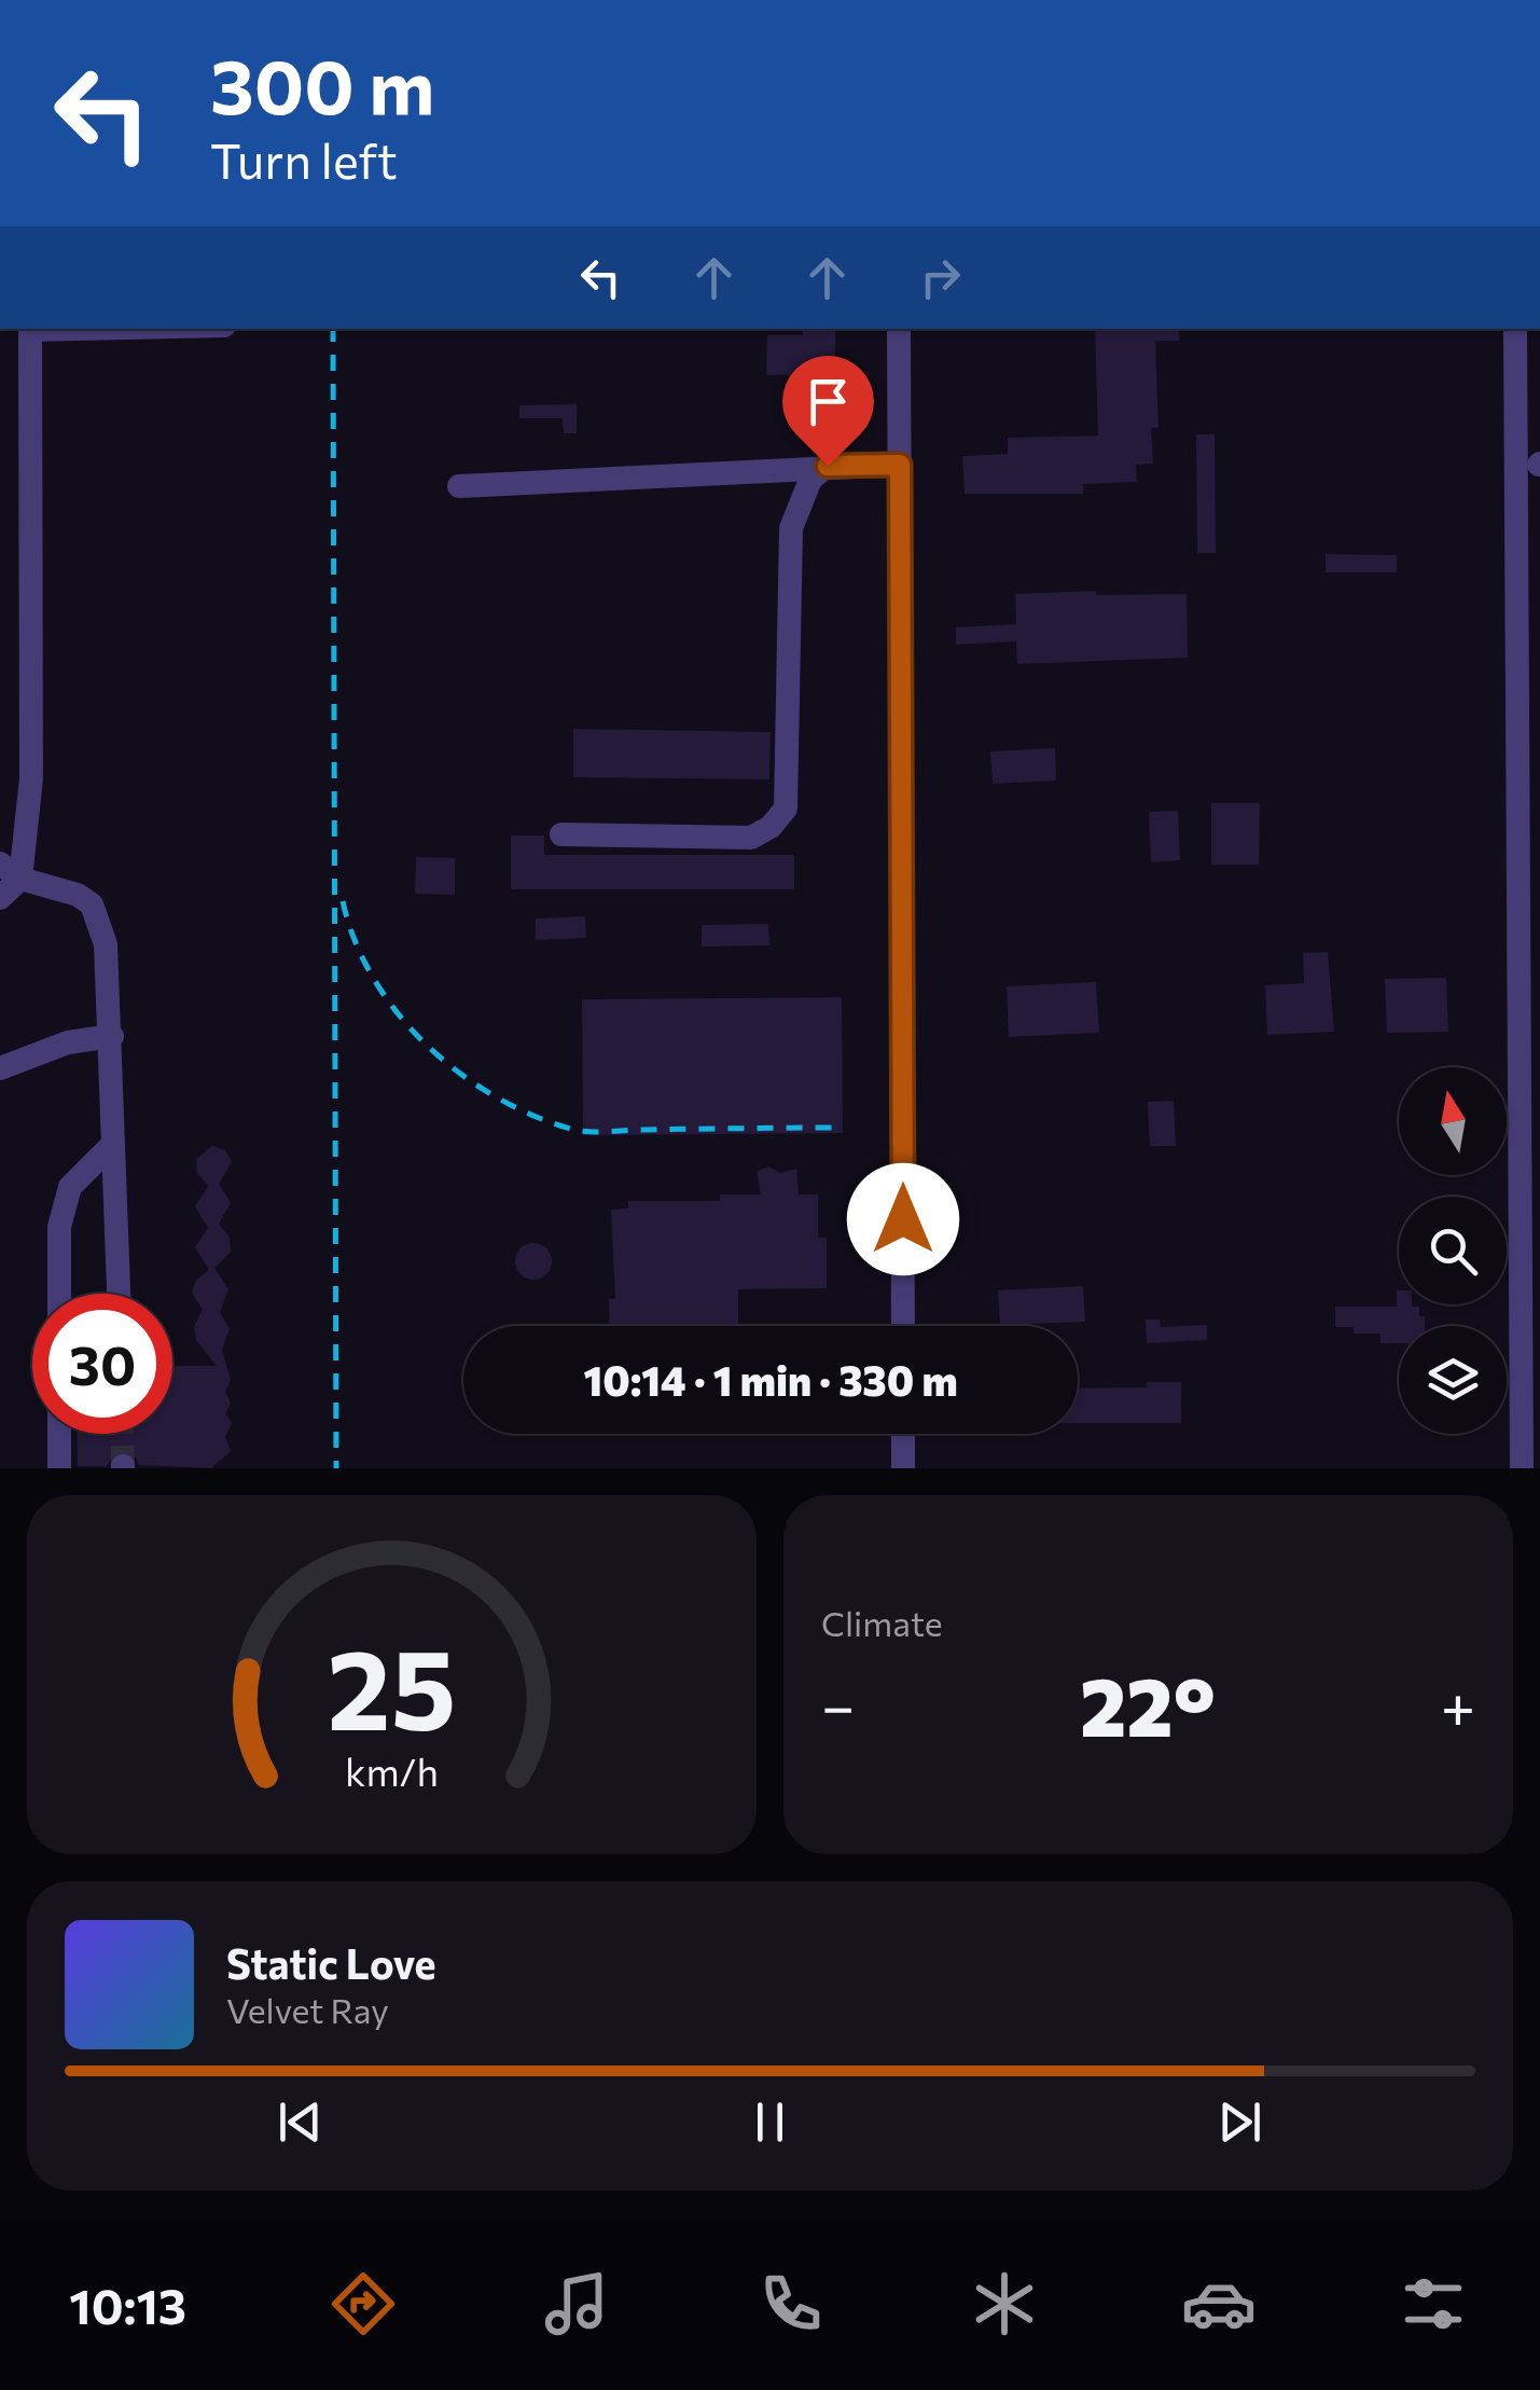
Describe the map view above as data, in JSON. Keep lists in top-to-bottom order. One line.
{"north":"top","page":{"turn":["300 m","Turn left"],"limit":"30","trip":"10:14 · 1 min · 330 m","tile":"Climate","heat":["−","22°","+"],"song":["Static Love","Velvet Ray"],"tabs":"10:13","gauge":["25","km/h"]}}
